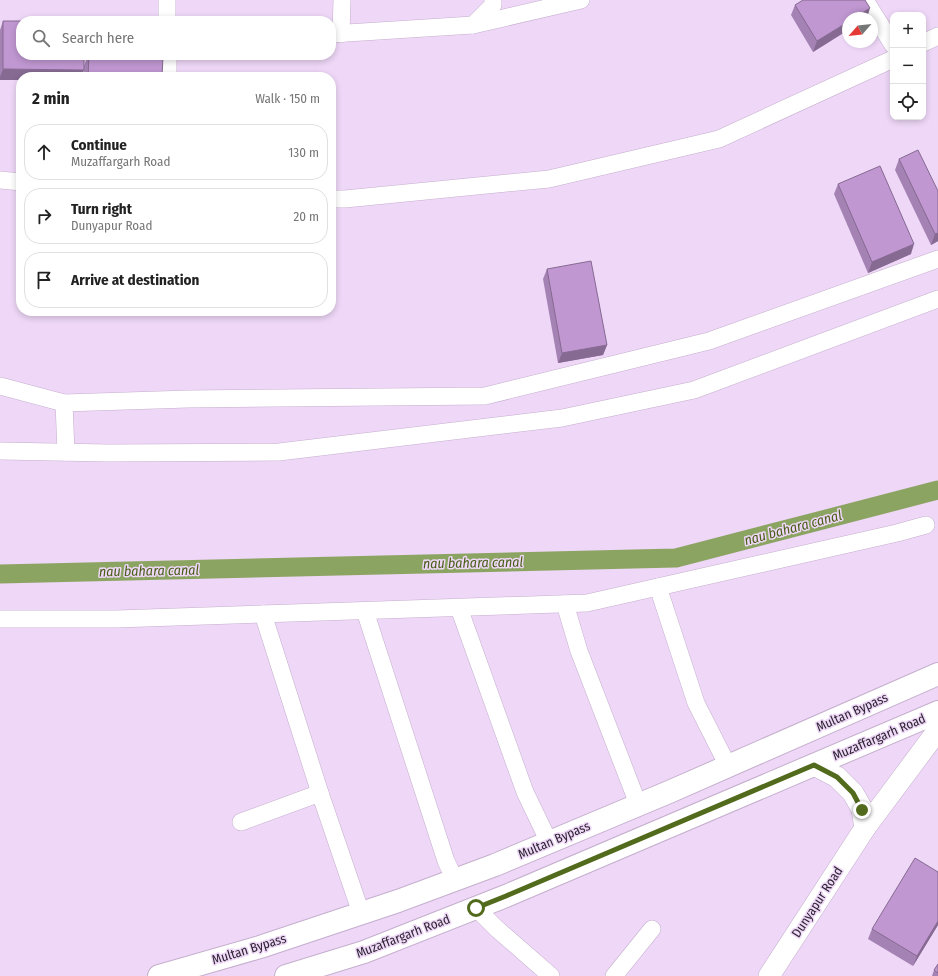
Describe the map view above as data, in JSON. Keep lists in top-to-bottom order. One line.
{"streets":{"main road":["Multan Bypass","Muzaffargarh Road"],"street":["Dunyapur Road"]},"water":["nau bahara canal"],"north":"bottom left","page":{"map_buttons":["+","−"],"search":"Search here","heading":["2 min","Walk · 150 m"],"list":[["Continue","Muzaffargarh Road","130 m"],["Turn right","Dunyapur Road","20 m"],"Arrive at destination"]}}
